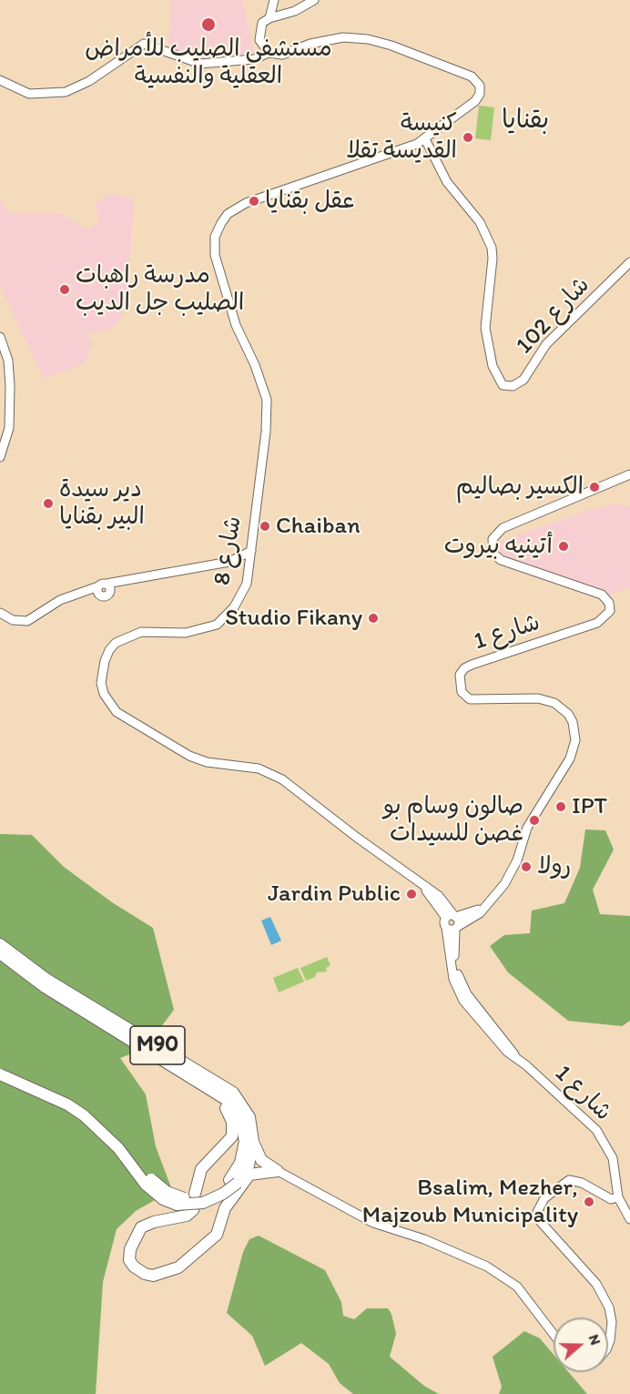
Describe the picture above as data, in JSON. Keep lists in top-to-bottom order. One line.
{"streets":{"highway":["M90"],"street":["شارع 102","شارع 8","شارع 1"]},"crossings":[["شارع 102","شارع 8"],["شارع 8","شارع 1"]],"districts":["بقنايا"],"places":["مستشفى الصليب للأمراض العقلية والنفسية","كنيسة القديسة تقلا","عقل بقنايا","مدرسة راهبات الصليب جل الديب","الكسير بصاليم","دير سيدة البير بقنايا","Chaiban","أتينيه بيروت","Studio Fikany","IPT","صالون وسام بو غصن للسيدات","رولا","Jardin Public","Bsalim, Mezher, Majzoub Municipality"],"north":"right"}
